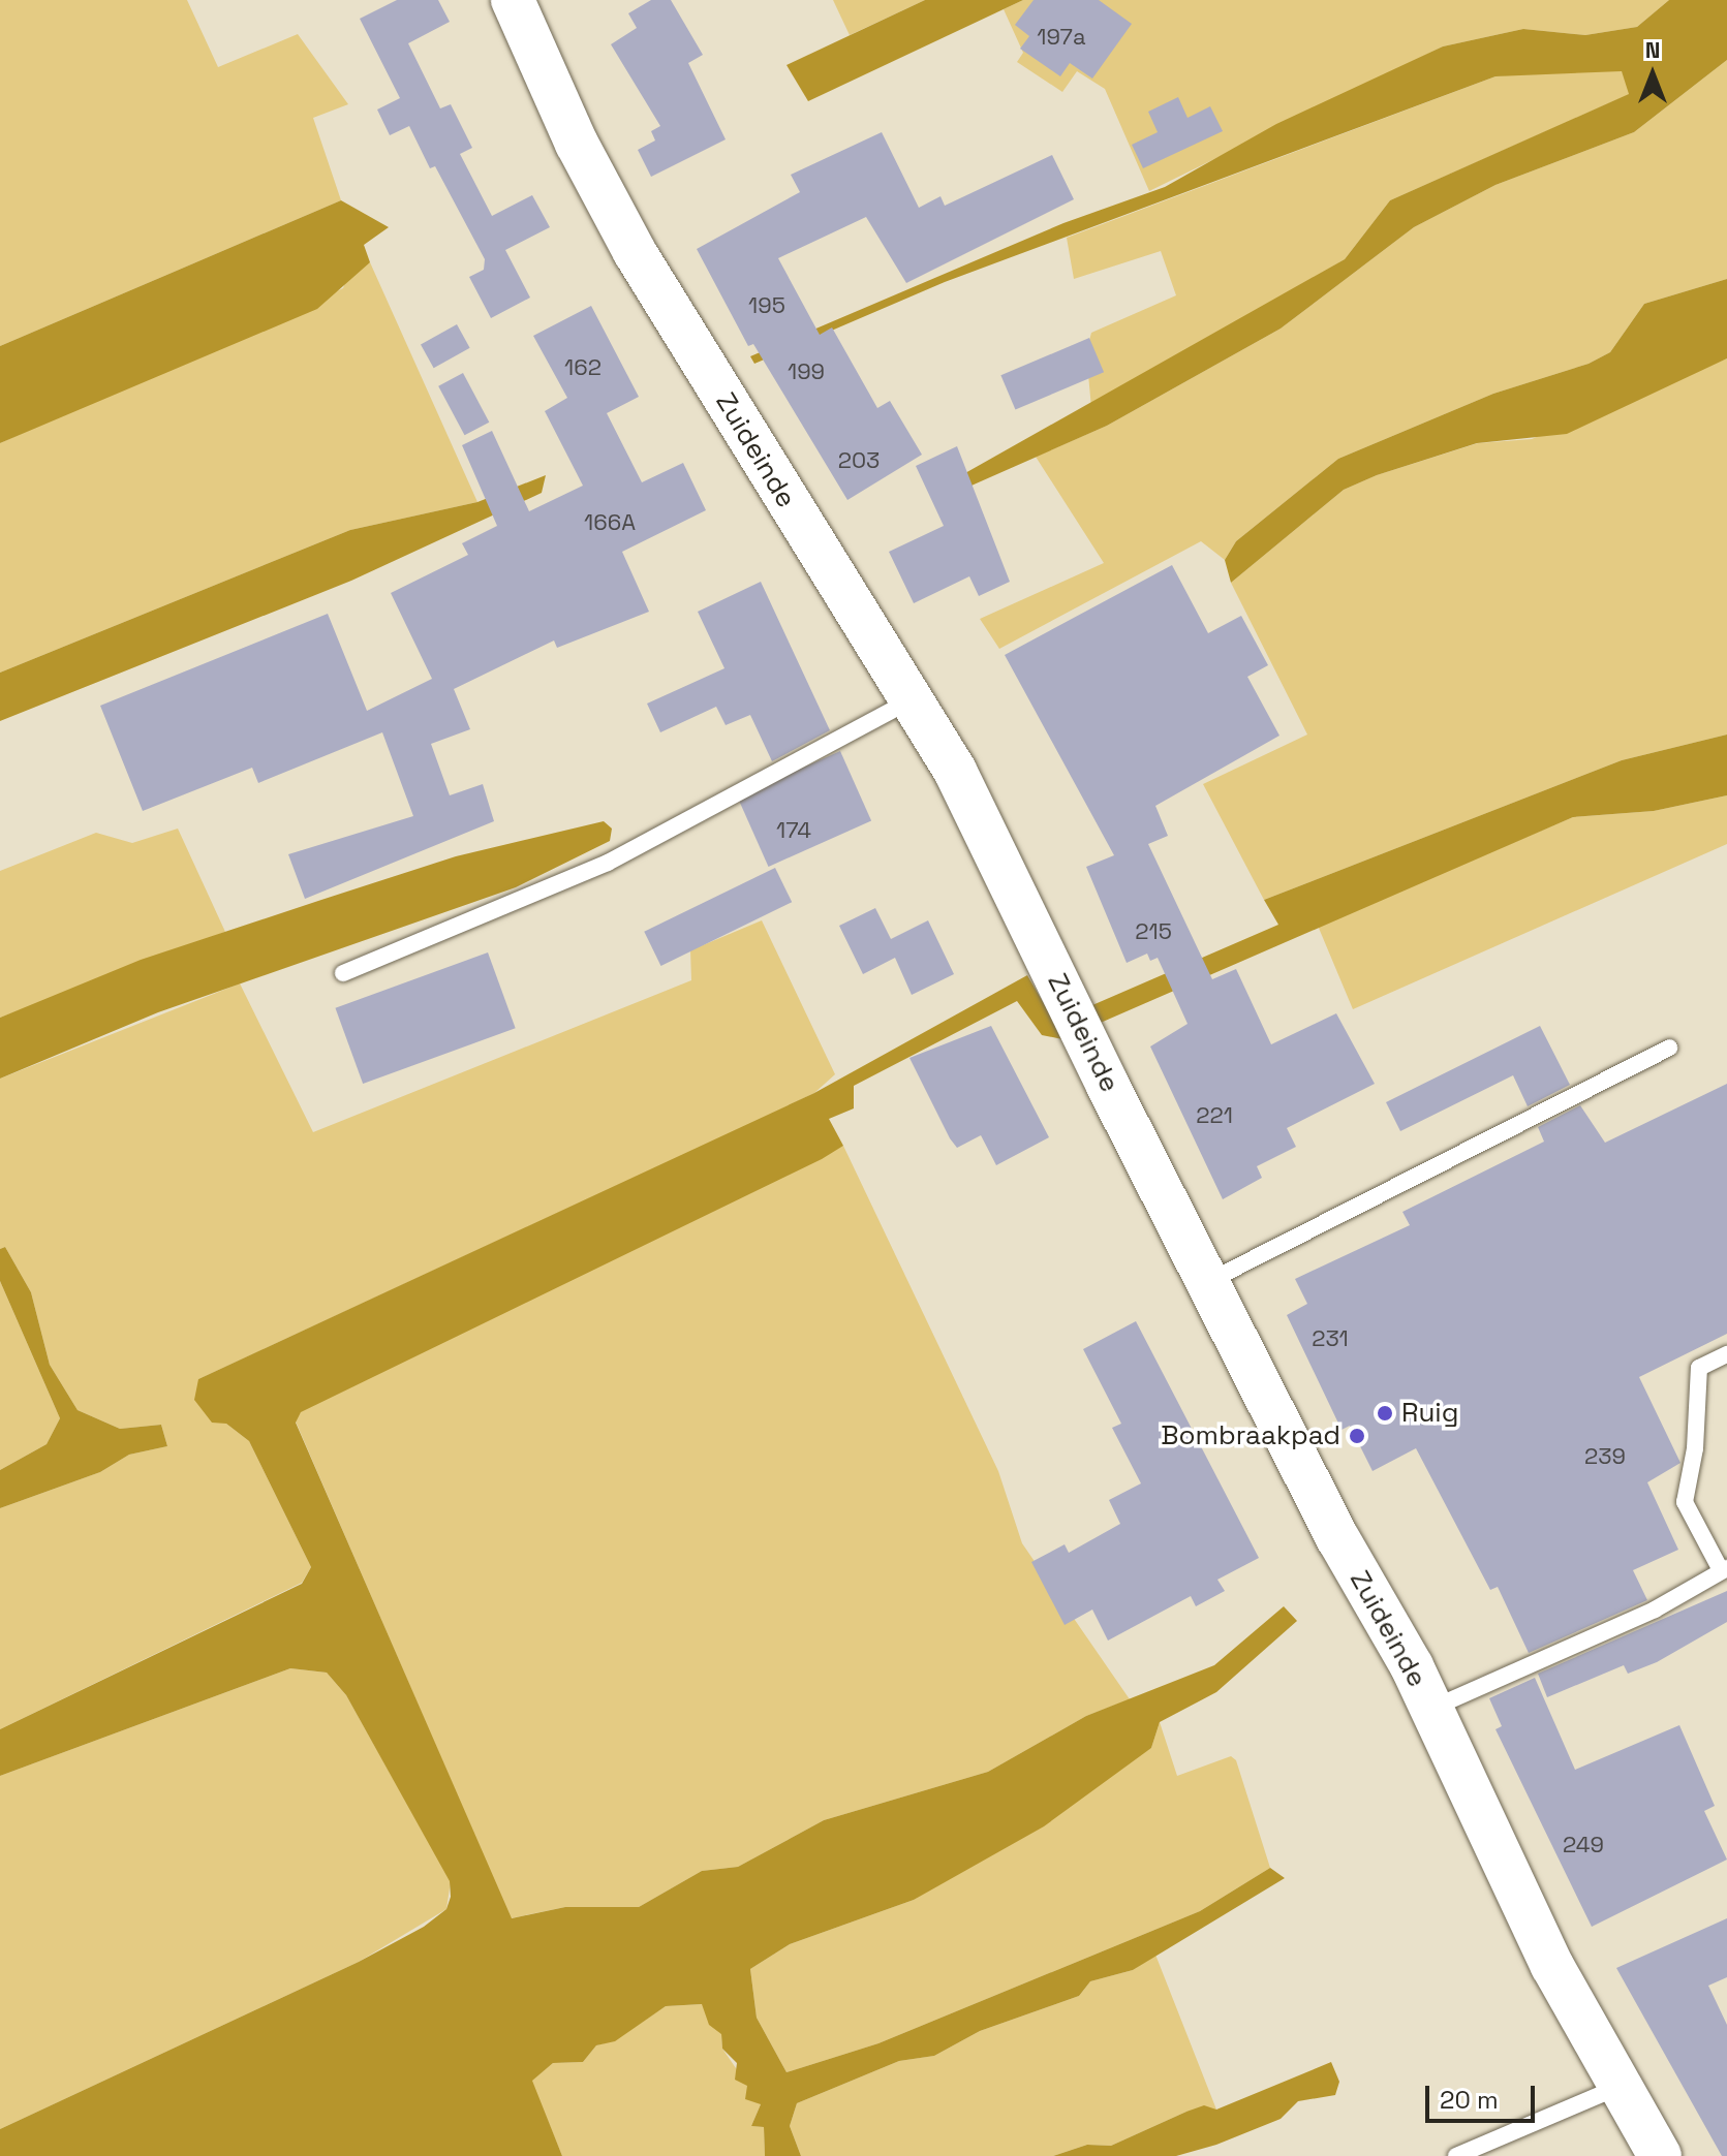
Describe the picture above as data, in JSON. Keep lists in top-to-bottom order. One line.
{"streets":{"street":["Zuideinde"]},"places":["Ruig","Bombraakpad"],"house_numbers":["197a","195","162","199","203","166A","174","215","221","231","239","249"],"scale_bar":"20 m","north":"top"}
